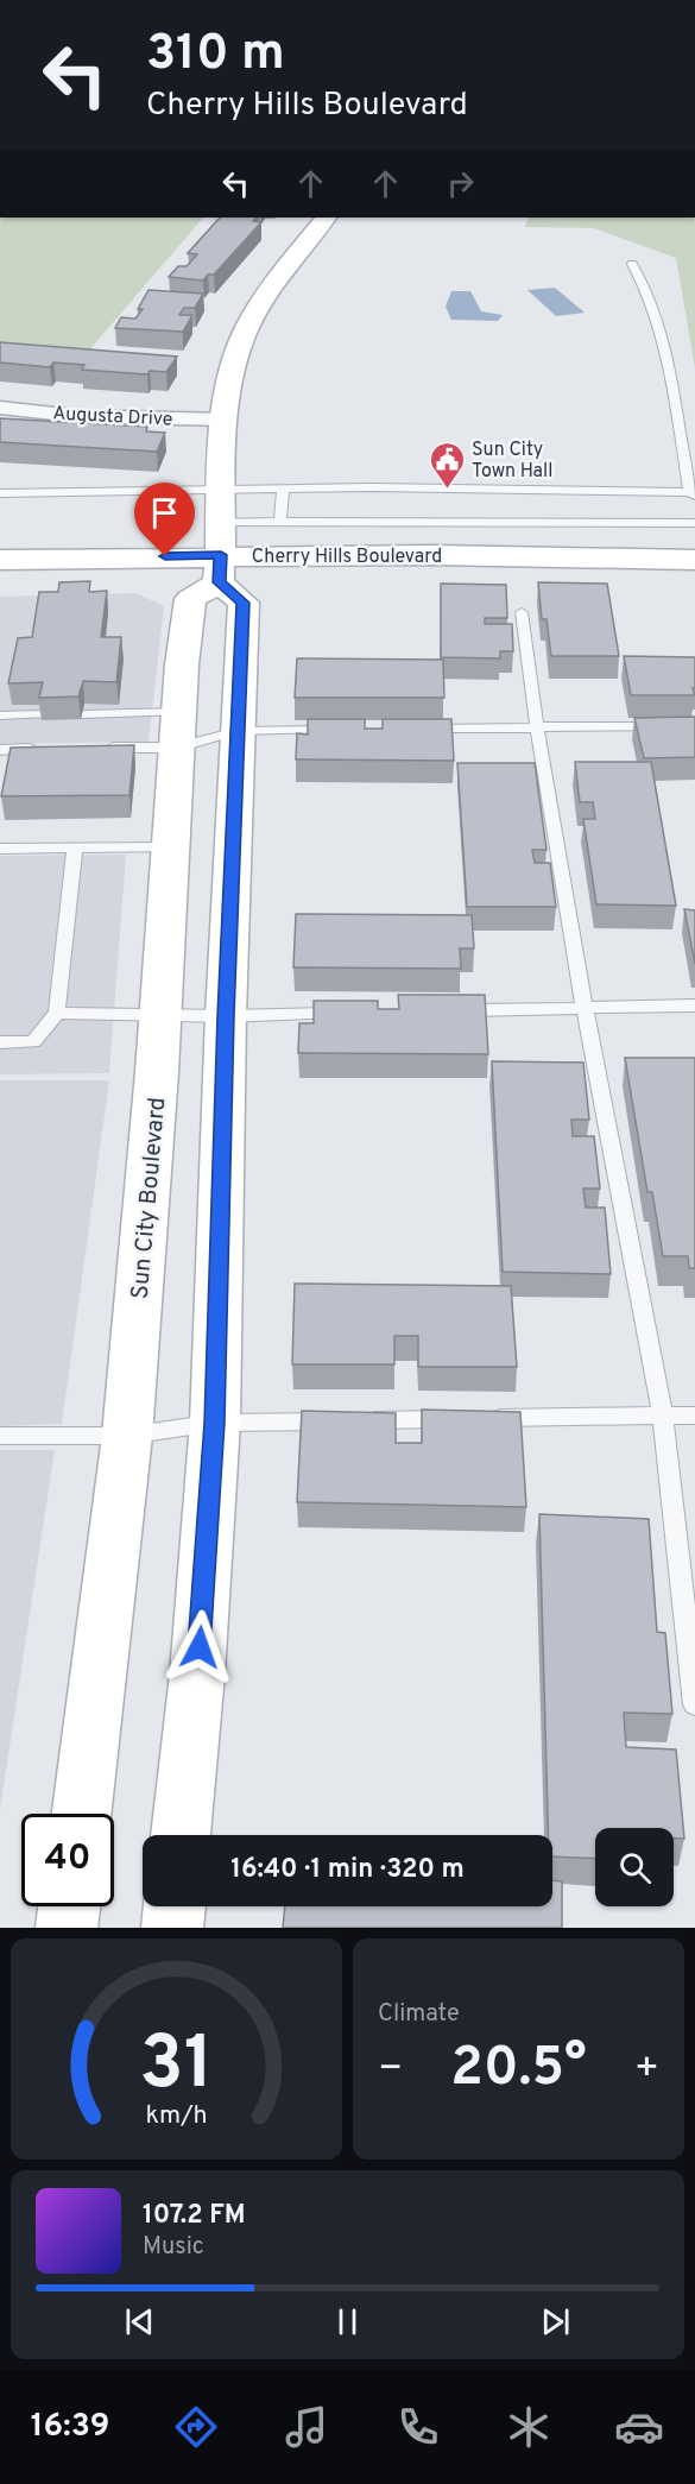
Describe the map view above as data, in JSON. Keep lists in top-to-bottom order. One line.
{"streets":{"street":["Augusta Drive","Cherry Hills Boulevard","Sun City Boulevard"]},"crossings":[["Cherry Hills Boulevard","Sun City Boulevard"]],"places":{"public building":["Sun City Town Hall"]},"page":{"turn":["310 m","Cherry Hills Boulevard"],"limit":"40","trip":"16:40 · 1 min · 320 m","tile":"Climate","heat":["−","20.5°","+"],"song":["107.2 FM","Music"],"tabs":"16:39","gauge":["31","km/h"]}}
